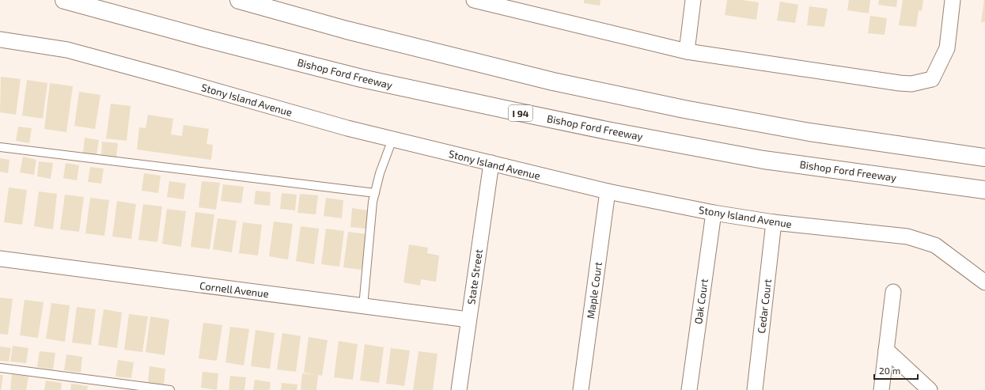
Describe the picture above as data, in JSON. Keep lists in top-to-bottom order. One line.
{"streets":{"highway":["Bishop Ford Freeway","I 94"],"street":["Stony Island Avenue","State Street","Cornell Avenue","Maple Court","Oak Court","Cedar Court"]},"crossings":[["Stony Island Avenue","State Street"],["Stony Island Avenue","Maple Court"],["Stony Island Avenue","Oak Court"],["Stony Island Avenue","Cedar Court"],["State Street","Cornell Avenue"]],"scale_bar":"20 m"}
